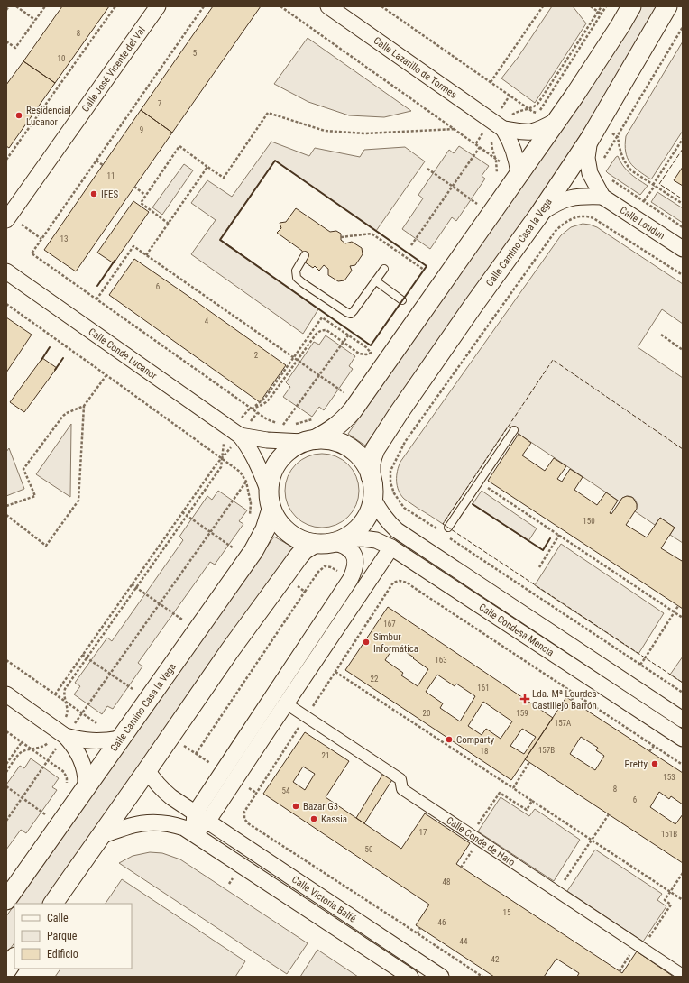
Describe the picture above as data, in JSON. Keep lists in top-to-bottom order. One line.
{"streets":{"street":["Calle Lazarillo de Tormes","Calle José Vicente del Val","Calle Loudun","Calle Camino Casa la Vega","Calle Conde Lucanor","Calle Condesa Mencía","Calle Conde de Haro","Calle Victoria Balfé"]},"crossings":[["Calle Loudun","Calle Camino Casa la Vega"],["Calle Camino Casa la Vega","Calle Conde Lucanor"],["Calle Camino Casa la Vega","Calle Condesa Mencía"],["Calle Conde Lucanor","Calle Condesa Mencía"]],"places":{"other":["Residencial Lucanor","IFES","Simbur Informática","Comparty","Pretty","Bazar G3","Kassia"],"health":["Lda. Mª Lourdes Castillejo Barrón"]},"house_numbers":["8","5","10","7","9","11","13","6","4","2","150","167","163","22","161","20","159","157A","157B","18","21","153","8","54","6","17","151B","50","48","15","46","44","42"],"legend":["Calle","Parque","Edificio"]}
